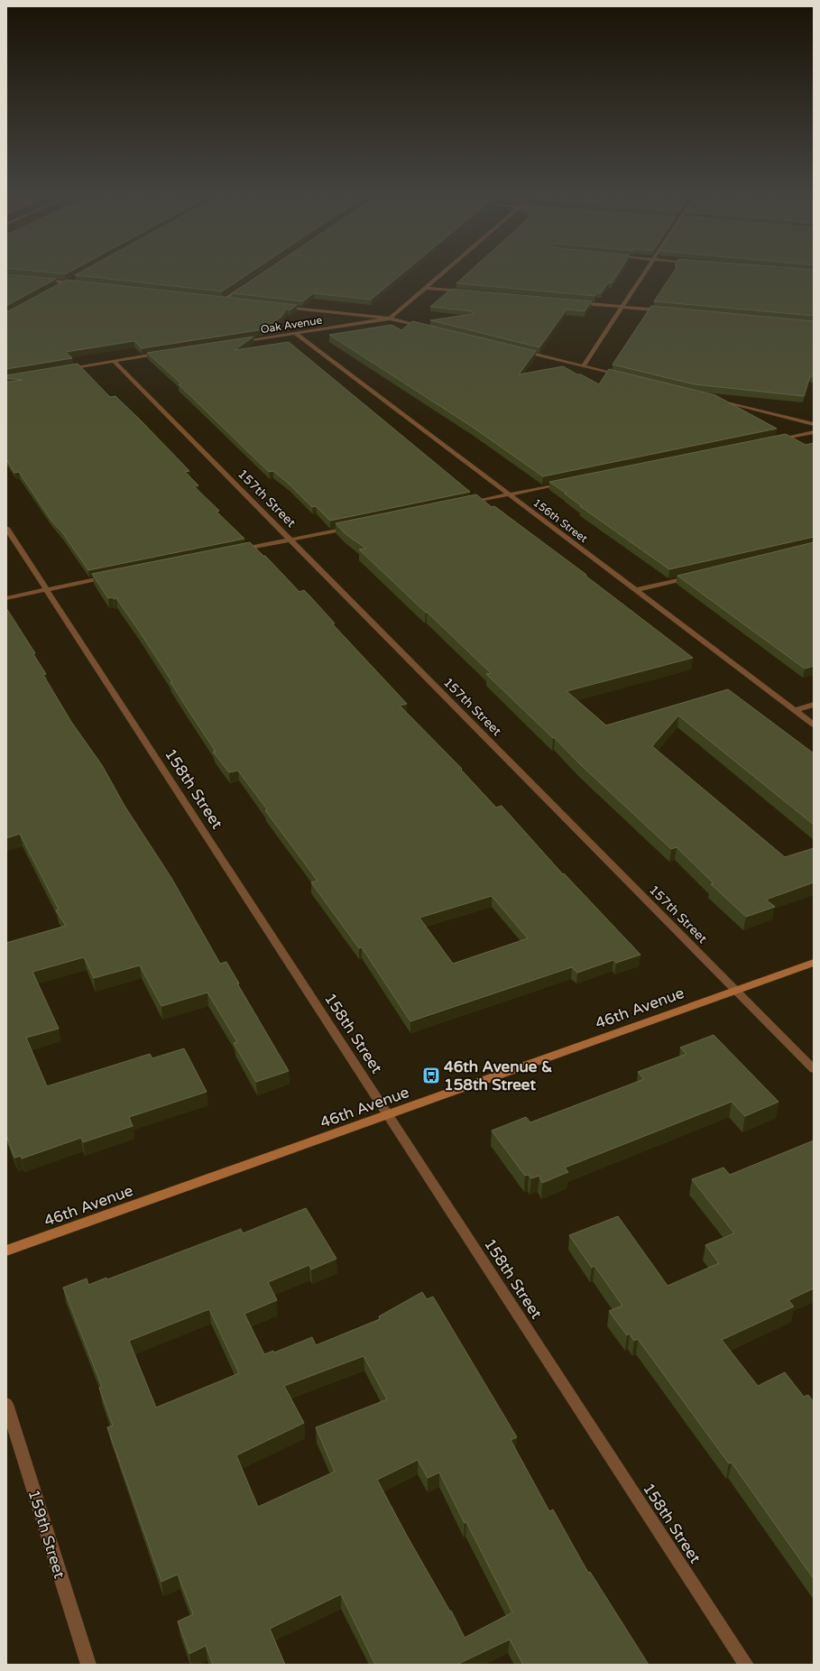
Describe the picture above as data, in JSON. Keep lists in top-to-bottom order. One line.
{"streets":{"street":["Oak Avenue","157th Street","156th Street","158th Street","46th Avenue","159th Street"]},"crossings":[["Oak Avenue","156th Street"],["157th Street","46th Avenue"],["158th Street","46th Avenue"]],"places":{"bus stop":["46th Avenue & 158th Street"]}}
